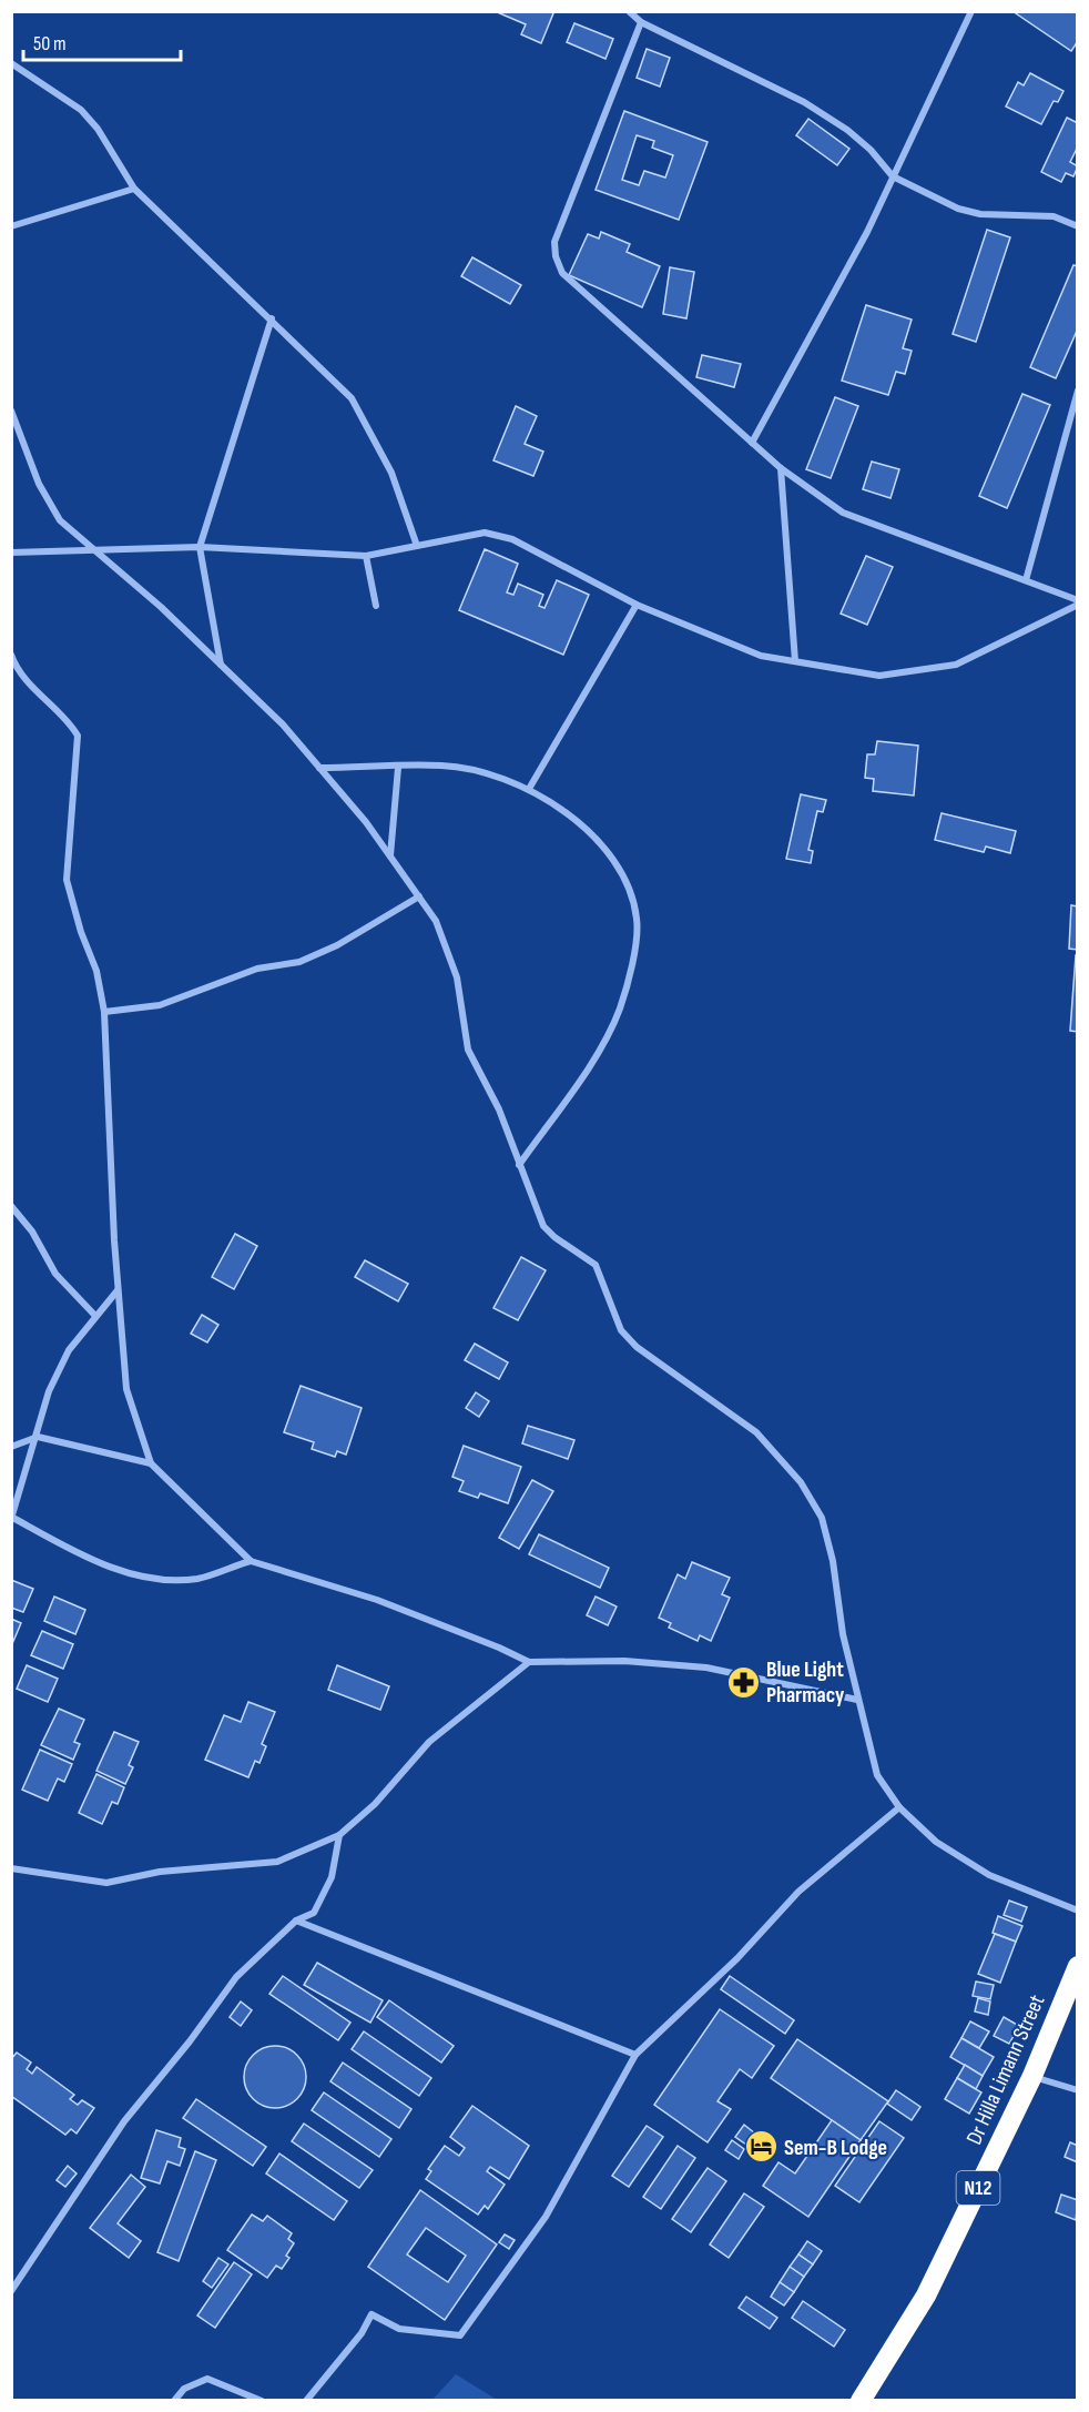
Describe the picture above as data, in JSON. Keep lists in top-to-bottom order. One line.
{"streets":{"highway":["Dr Hilla Limann Street","N12"]},"places":{"pharmacy":["Blue Light Pharmacy"],"hotel":["Sem-B Lodge"]},"scale_bar":"50 m"}
